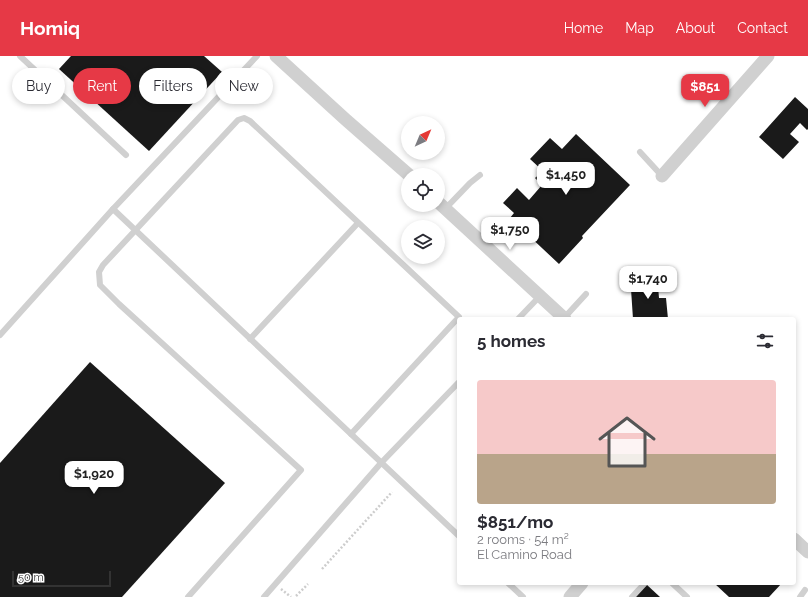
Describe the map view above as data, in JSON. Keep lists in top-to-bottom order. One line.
{"scale_bar":"50 m","north":"top right","page":{"header":"Homiq","nav":["Home","Map","About","Contact"],"chip":["Buy","Rent","Filters","New"],"price":["$851","$1,450","$1,750","$1,740","$1,920"],"heading":"5 homes","list":[{"name":"$851/mo","note":"2 rooms · 54 m² · El Camino Road"}],"scale":"50 m"}}
